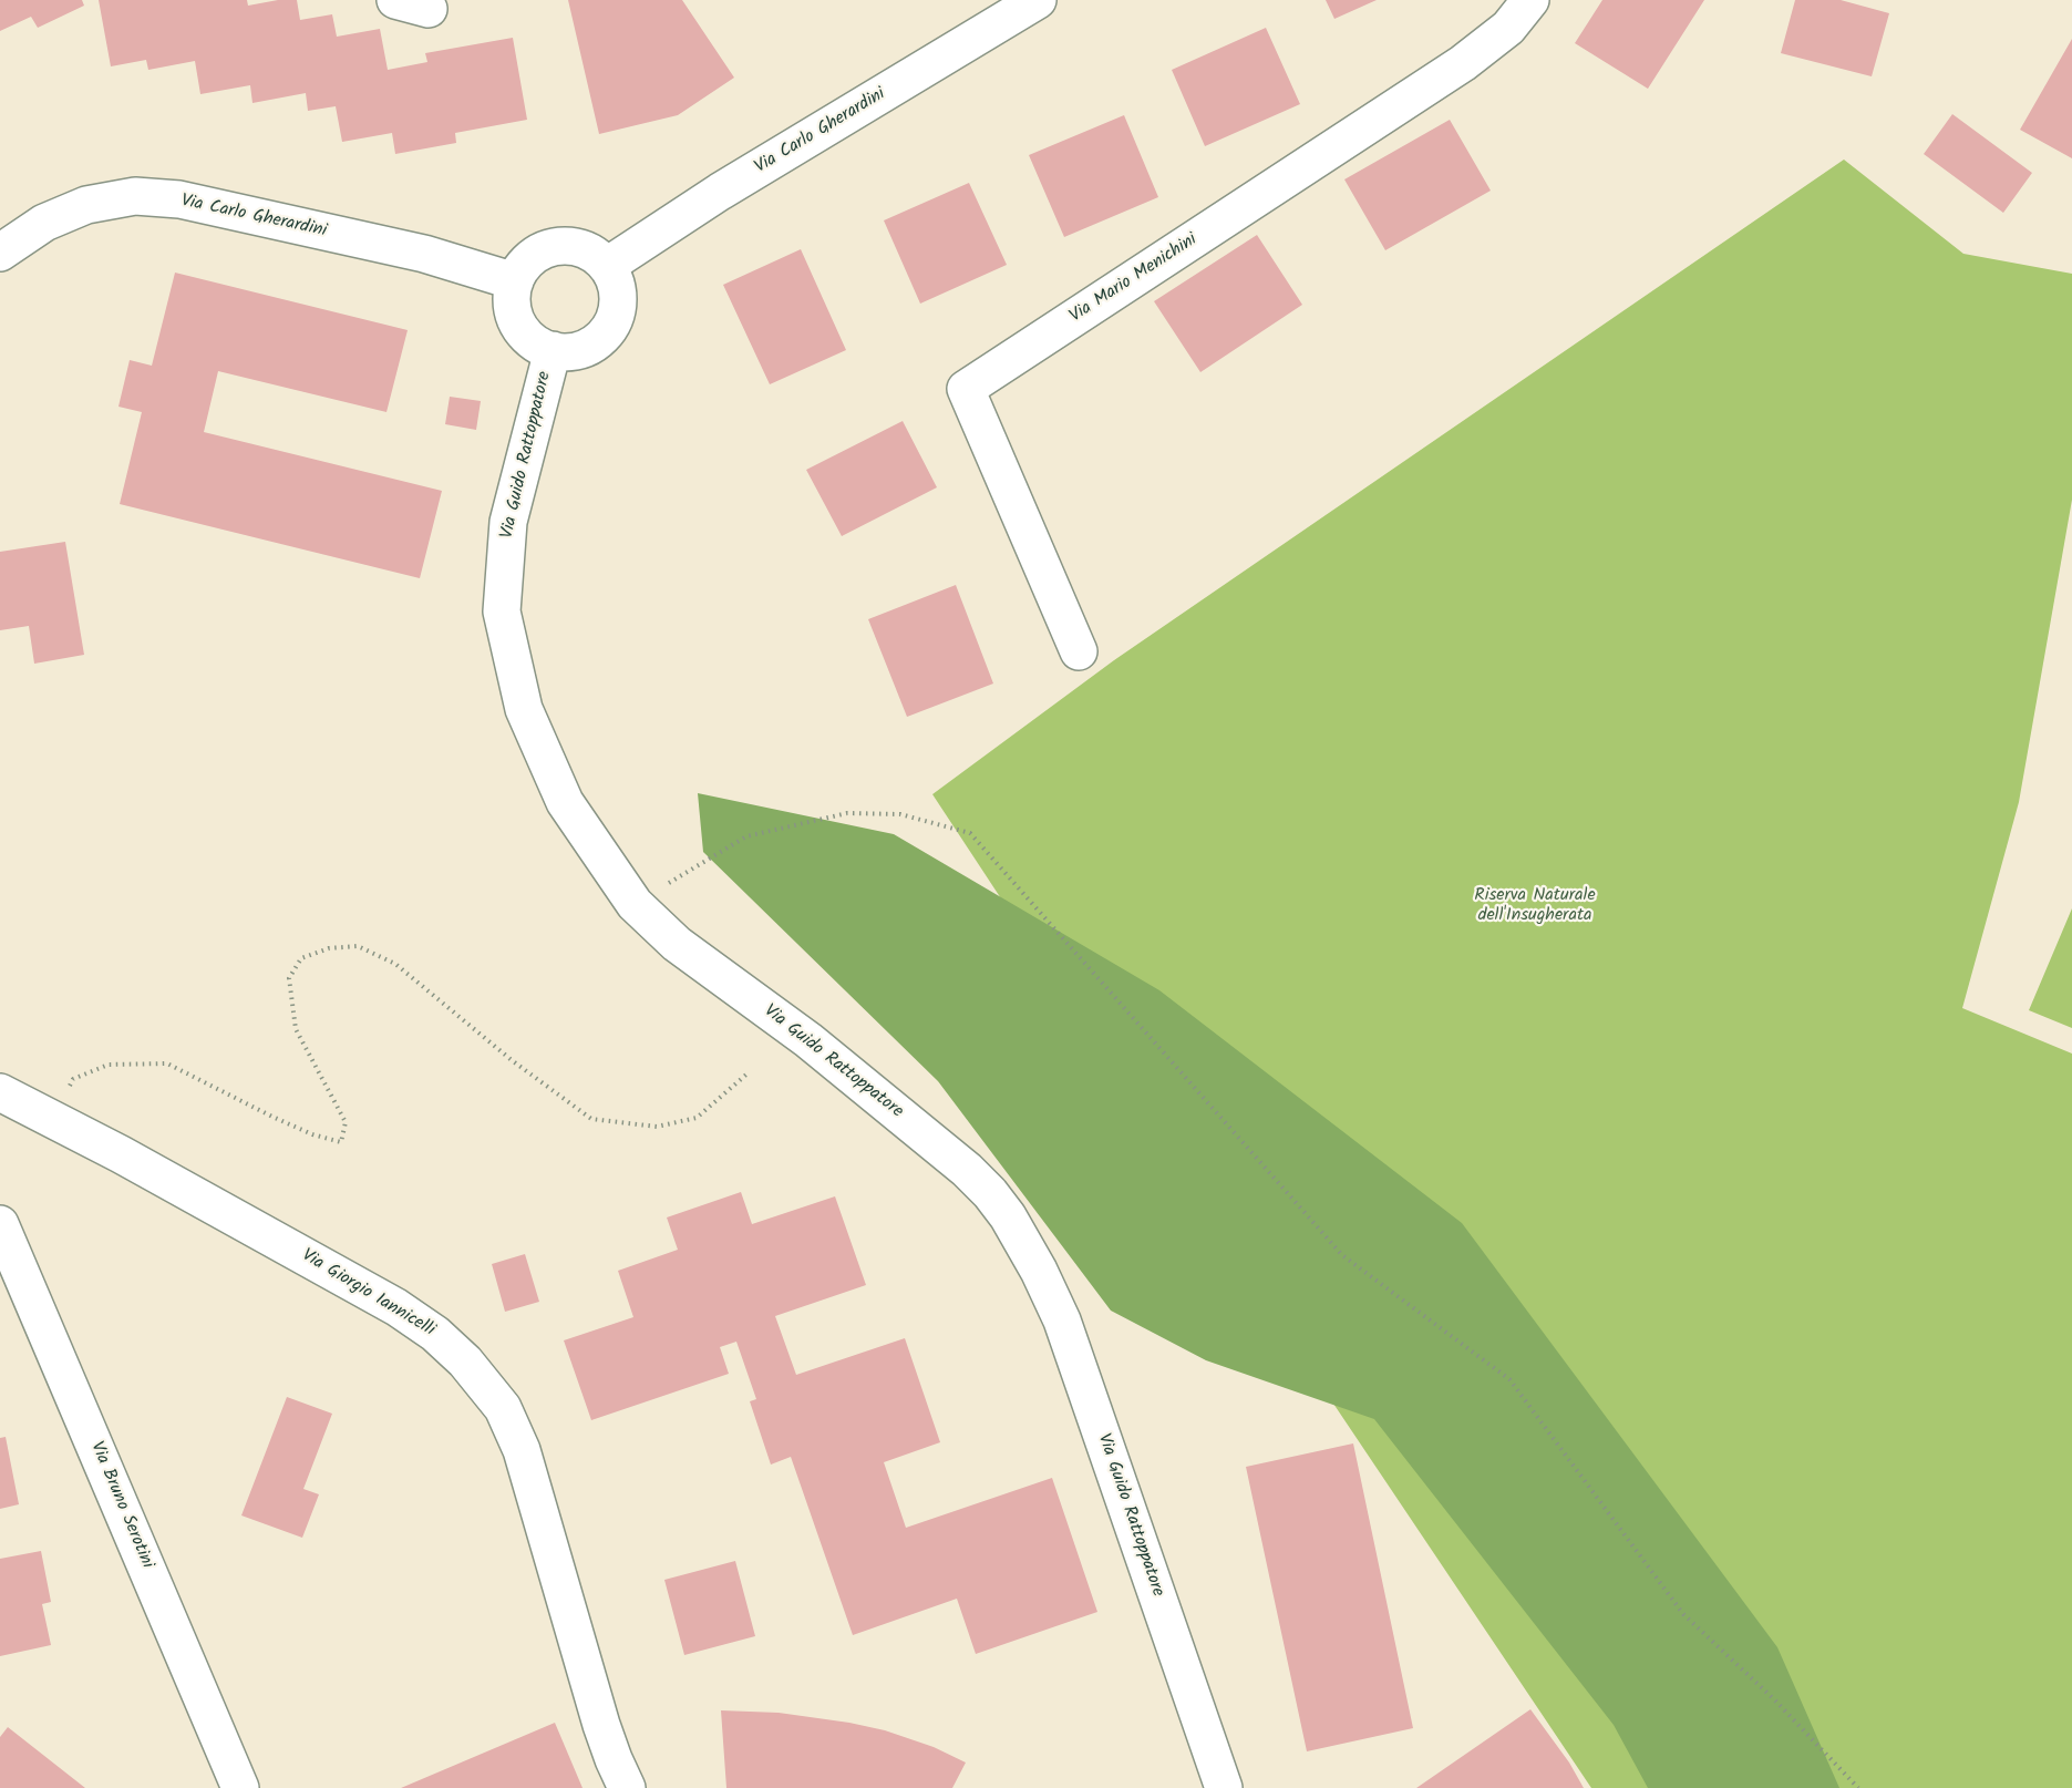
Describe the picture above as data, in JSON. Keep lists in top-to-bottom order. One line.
{"streets":{"street":["Via Carlo Gherardini","Via Mario Menichini","Via Guido Rattoppatore","Via Giorgio Iannicelli","Via Bruno Serotini"]},"crossings":[["Via Carlo Gherardini","Via Guido Rattoppatore"]],"parks":["Riserva Naturale dell'Insugherata"]}
